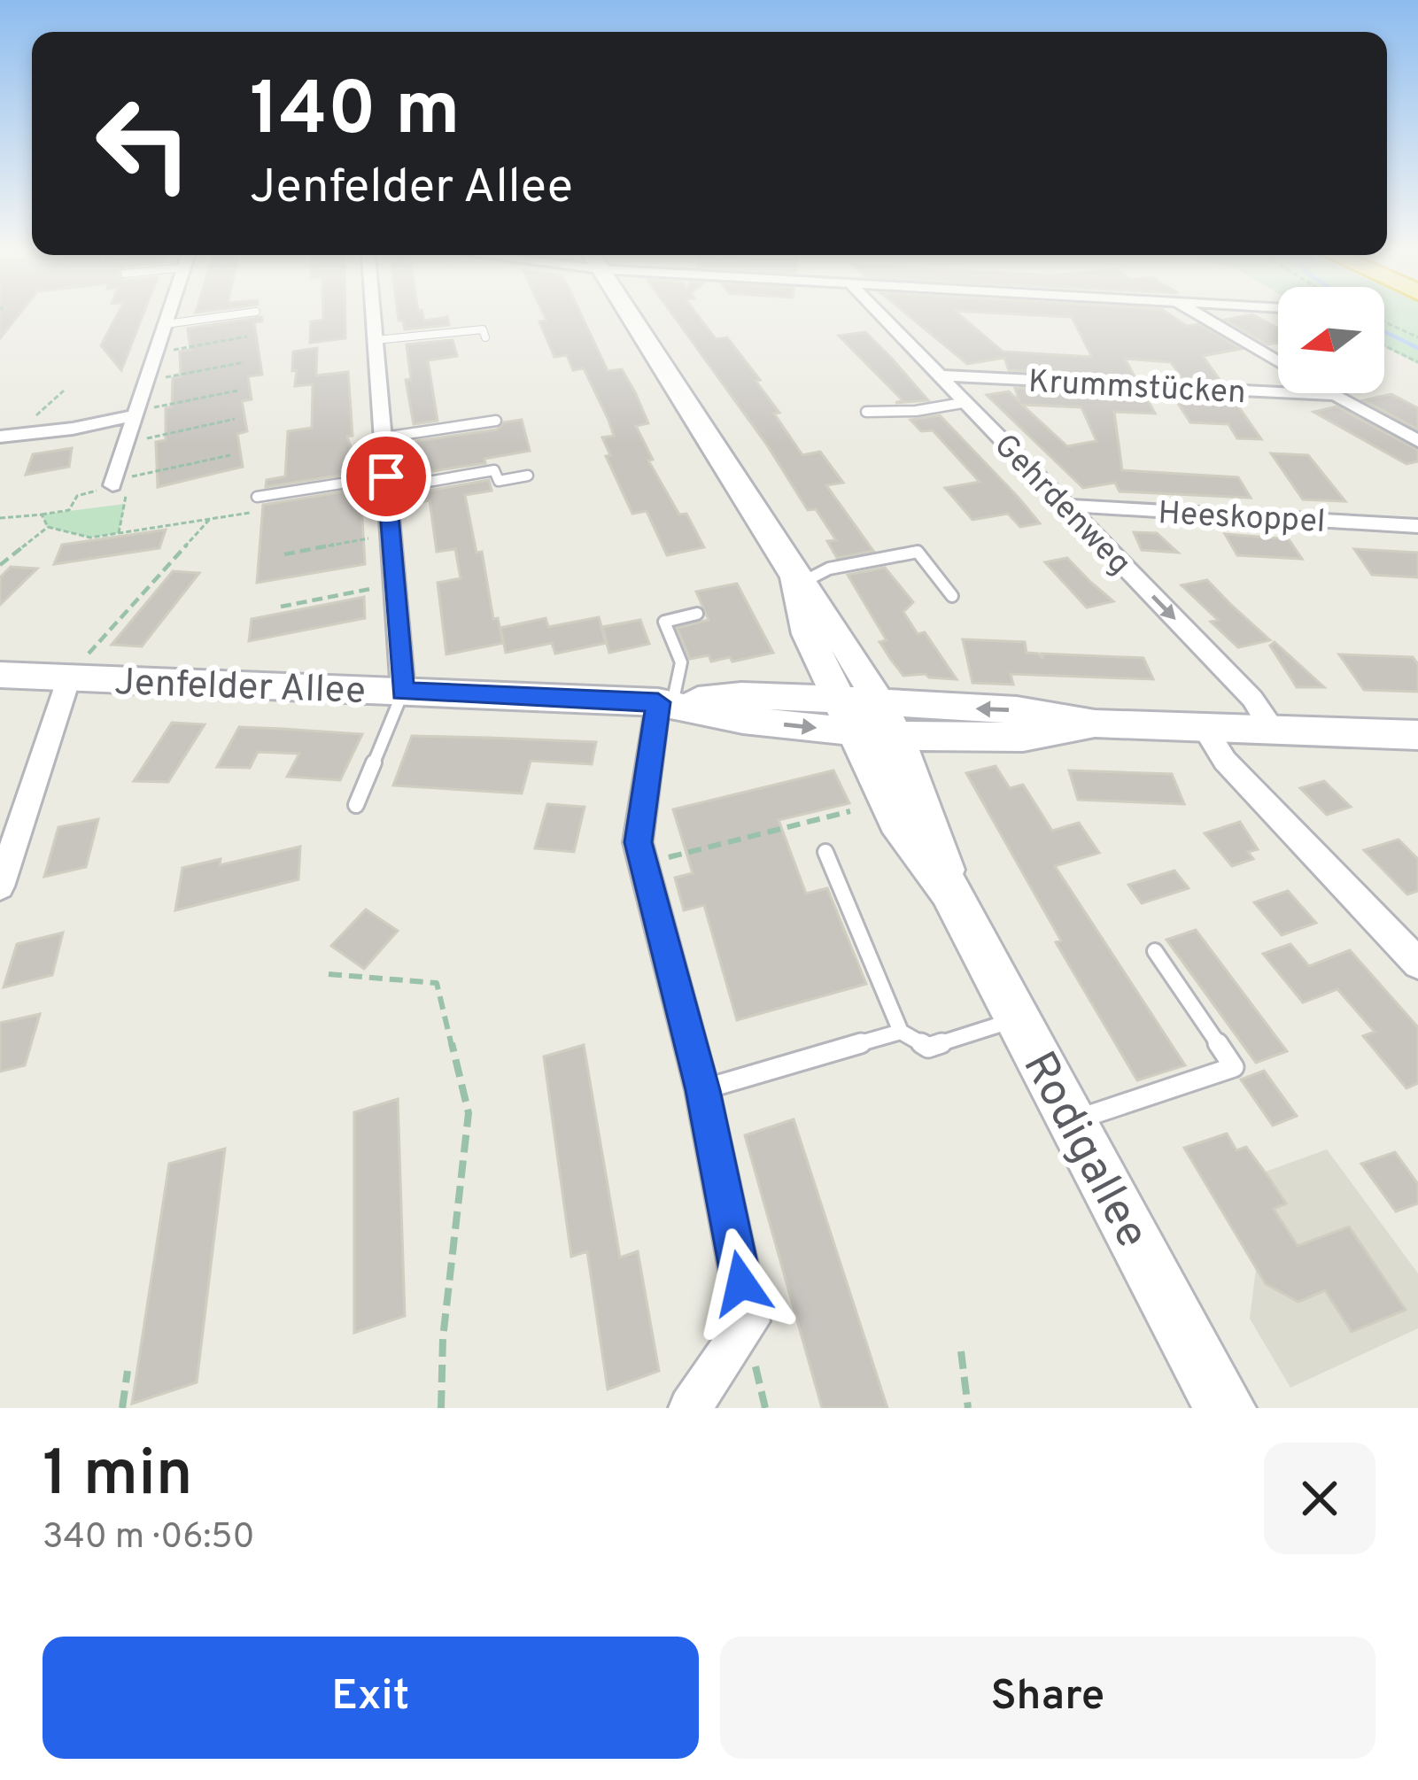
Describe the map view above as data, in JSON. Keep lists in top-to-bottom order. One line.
{"streets":{"main road":["Jenfelder Allee","Rodigallee"],"street":["Krummstücken","Gehrdenweg","Heeskoppel"]},"crossings":[["Krummstücken","Gehrdenweg"],["Gehrdenweg","Heeskoppel"],["Gehrdenweg","Jenfelder Allee"],["Jenfelder Allee","Rodigallee"]],"one_way":["Gehrdenweg"],"north":"left","page":{"turn":["140 m","Jenfelder Allee"],"heading":["1 min","340 m · 06:50"],"buttons":["Exit","Share"]}}
